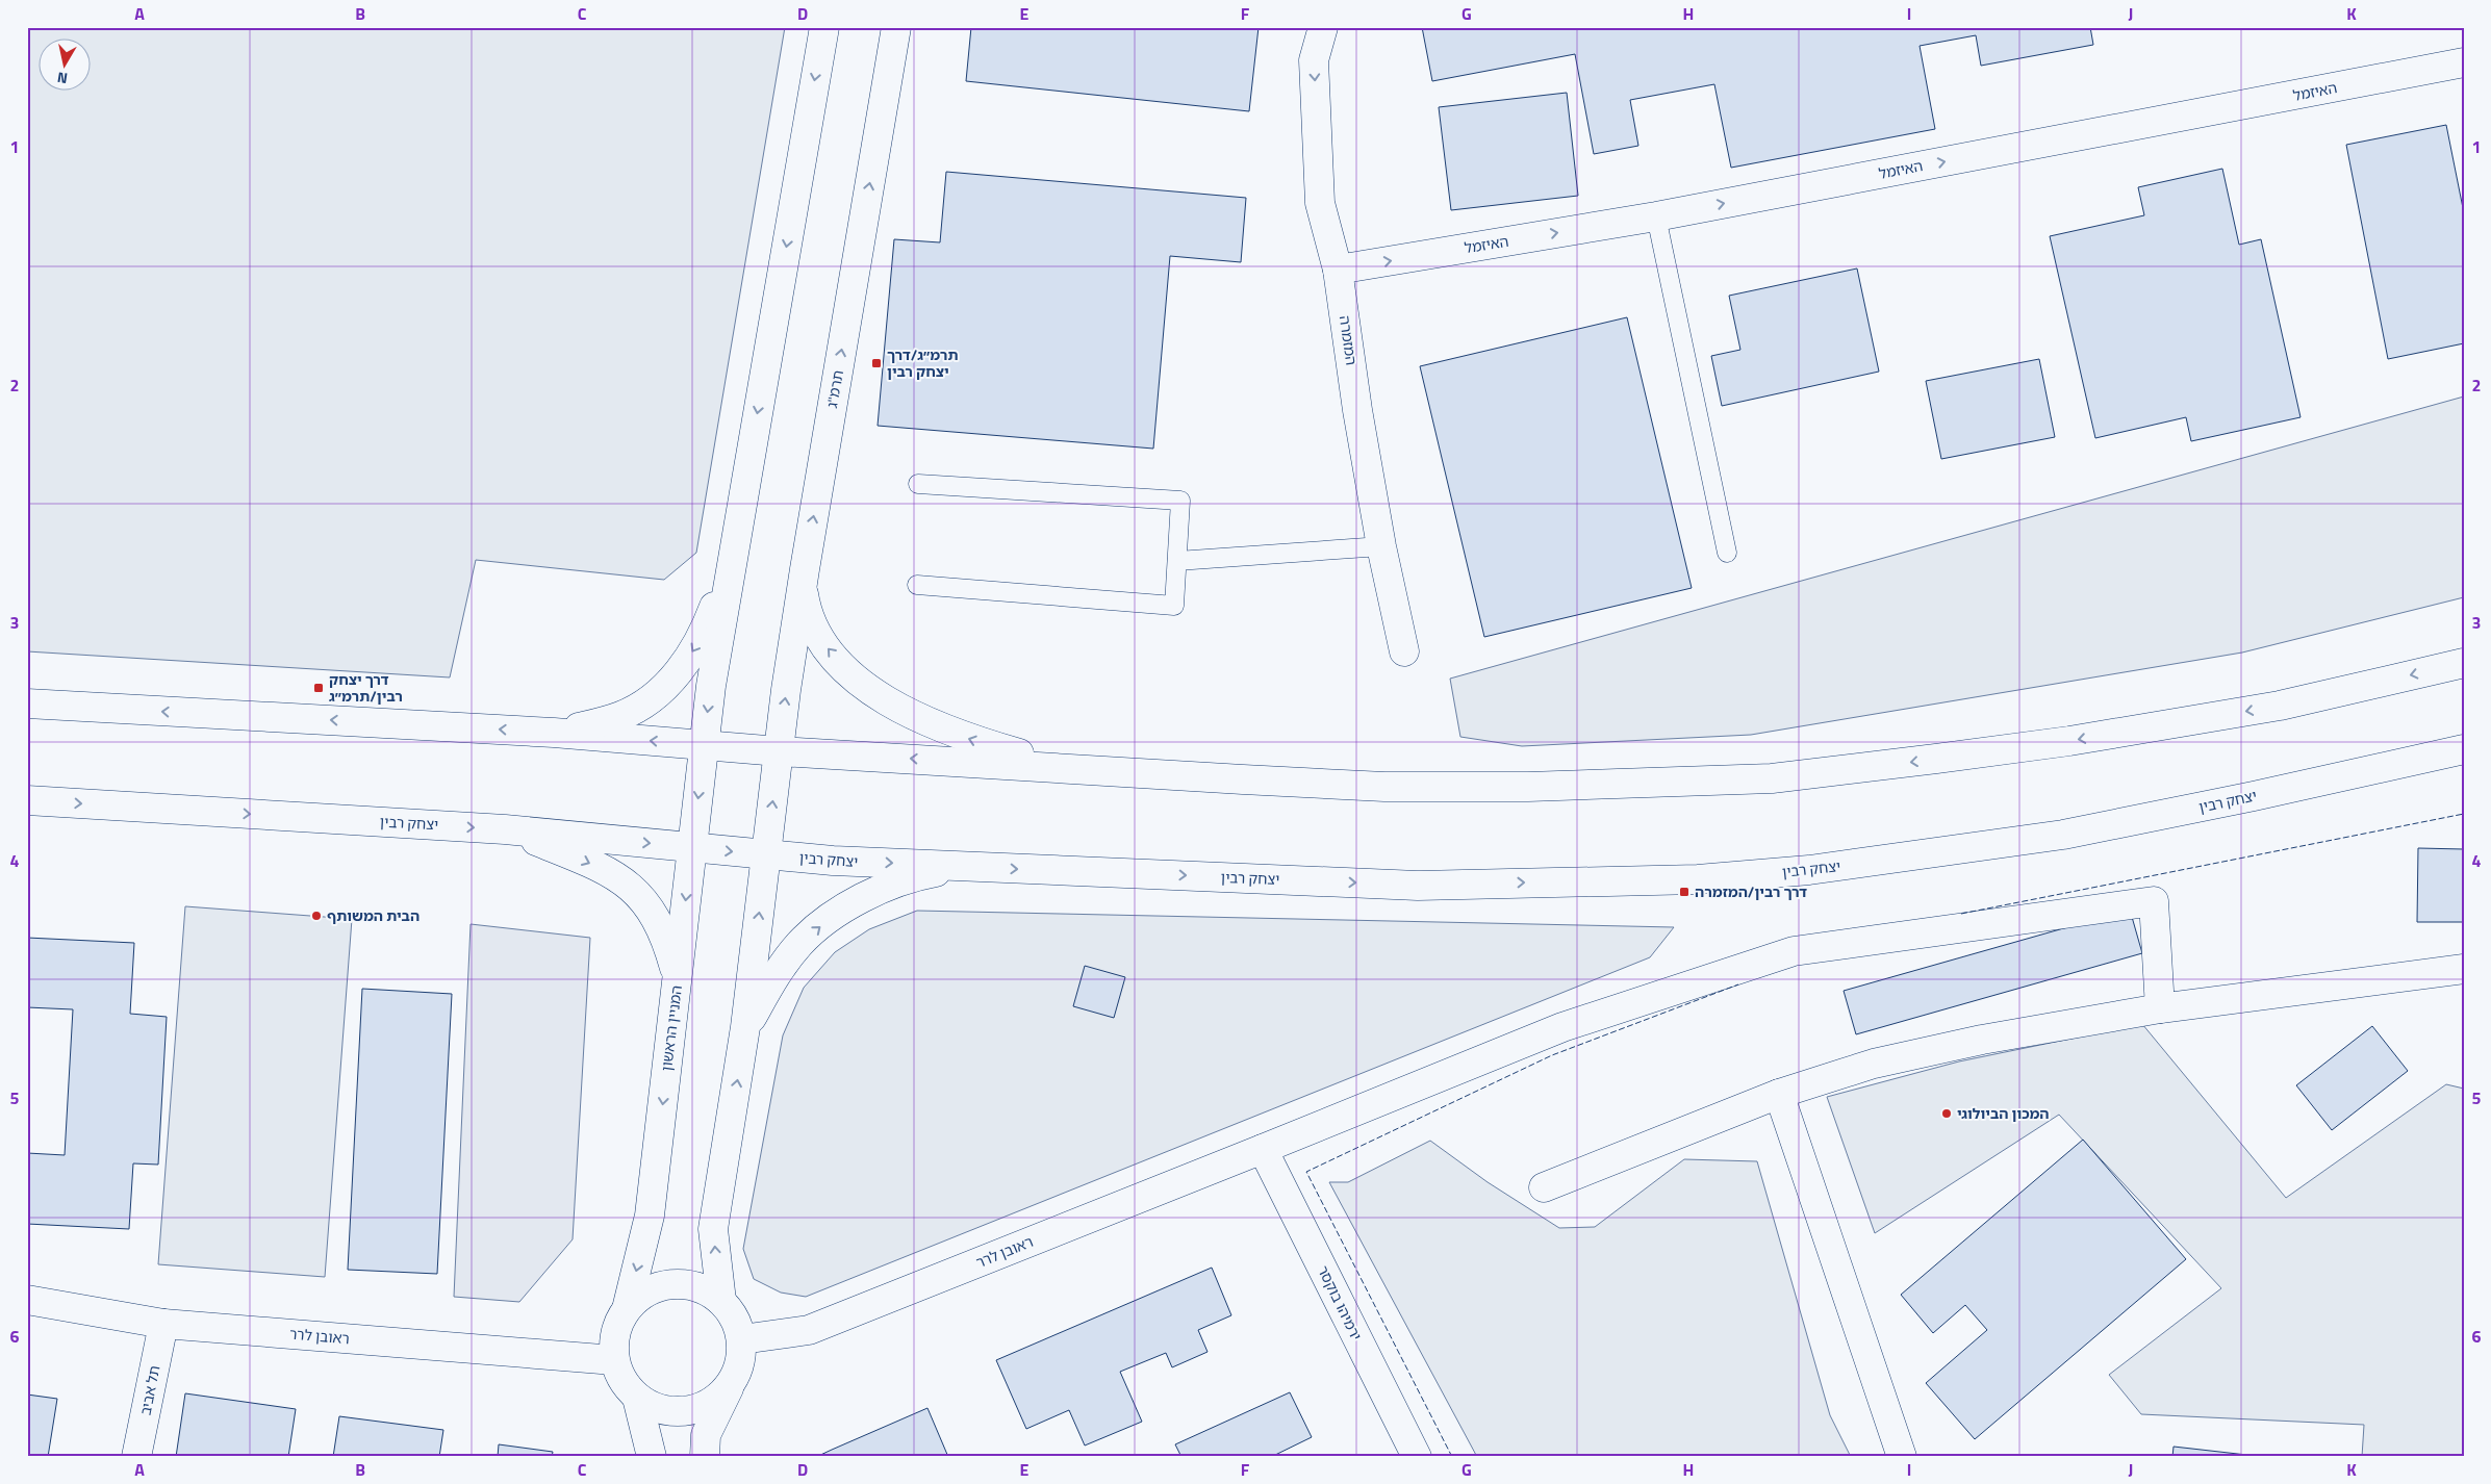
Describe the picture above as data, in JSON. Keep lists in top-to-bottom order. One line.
{"streets":{"street":["האיזמל","המזמרה","תרמ\"ג","יצחק רבין","המניין הראשון","ראובן לרר","ירמיהו בוקסר","תל אביב"]},"crossings":[["האיזמל","המזמרה"],["יצחק רבין","המניין הראשון"],["המניין הראשון","ראובן לרר"],["ראובן לרר","ירמיהו בוקסר"],["ראובן לרר","תל אביב"]],"one_way":["האיזמל","המזמרה"],"places":{"transit":["תרמ״ג/דרך יצחק רבין","דרך יצחק רבין/תרמ״ג","דרך רבין/המזמרה"],"other":["הבית המשותף","המכון הביולוגי"]},"north":"bottom","grid":{"columns":["A","B","C","D","E","F","G","H","I","J","K"],"rows":["1","2","3","4","5","6"]}}
